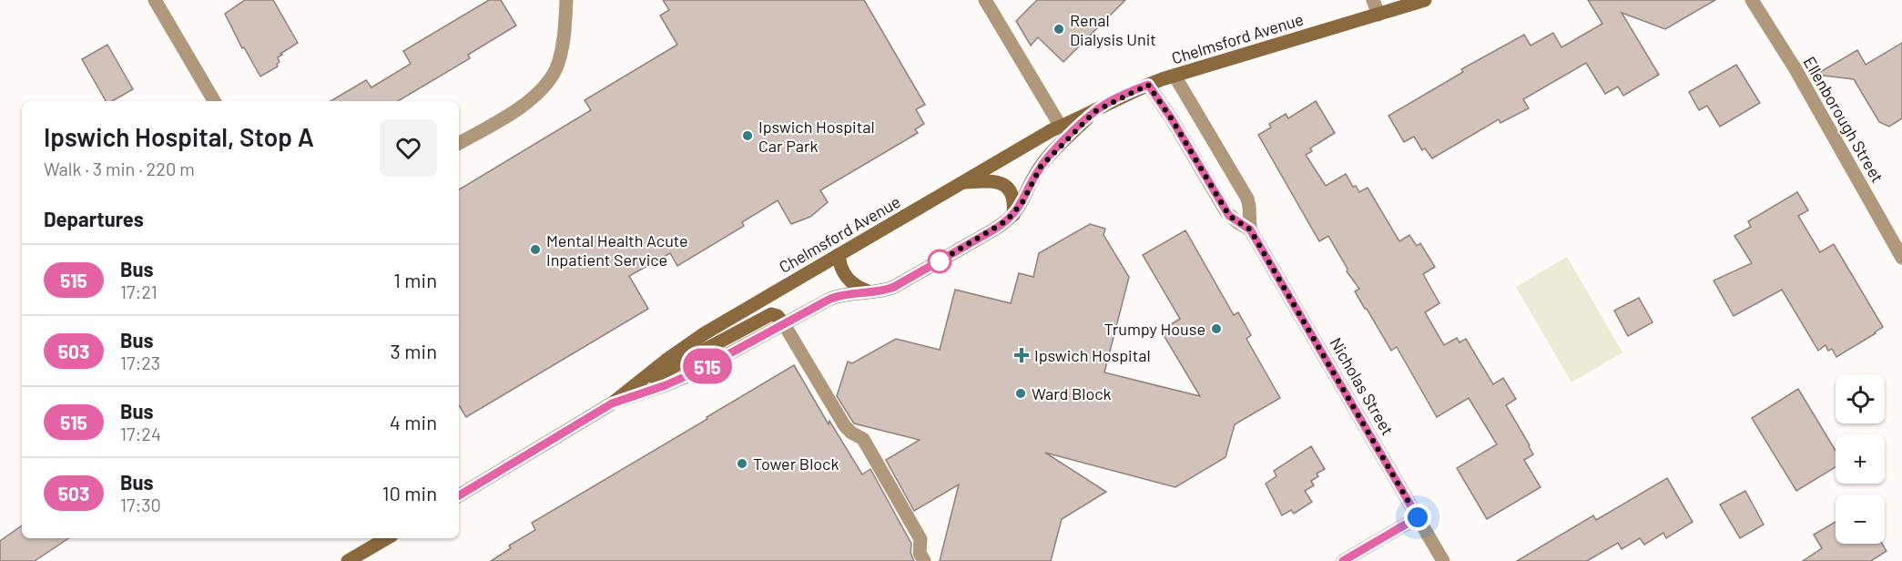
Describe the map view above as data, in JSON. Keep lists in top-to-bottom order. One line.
{"streets":{"street":["Chelmsford Avenue","Ellenborough Street","Nicholas Street"]},"crossings":[["Chelmsford Avenue","Nicholas Street"]],"places":{"other":["Renal Dialysis Unit","Ipswich Hospital Car Park","Mental Health Acute Inpatient Service","Trumpy House","Ward Block","Tower Block"],"health":["Ipswich Hospital"]},"lines":["bus line 515"],"page":{"on_map":"515","heading":[["Ipswich Hospital, Stop A","Walk · 3 min · 220 m"],"Departures"],"list":[{"mark":"515","name":"Bus","note":"17:21","value":"1 min"},{"mark":"503","name":"Bus","note":"17:23","value":"3 min"},{"mark":"515","name":"Bus","note":"17:24","value":"4 min"},{"mark":"503","name":"Bus","note":"17:30","value":"10 min"}],"map_buttons":["+","−"]}}
